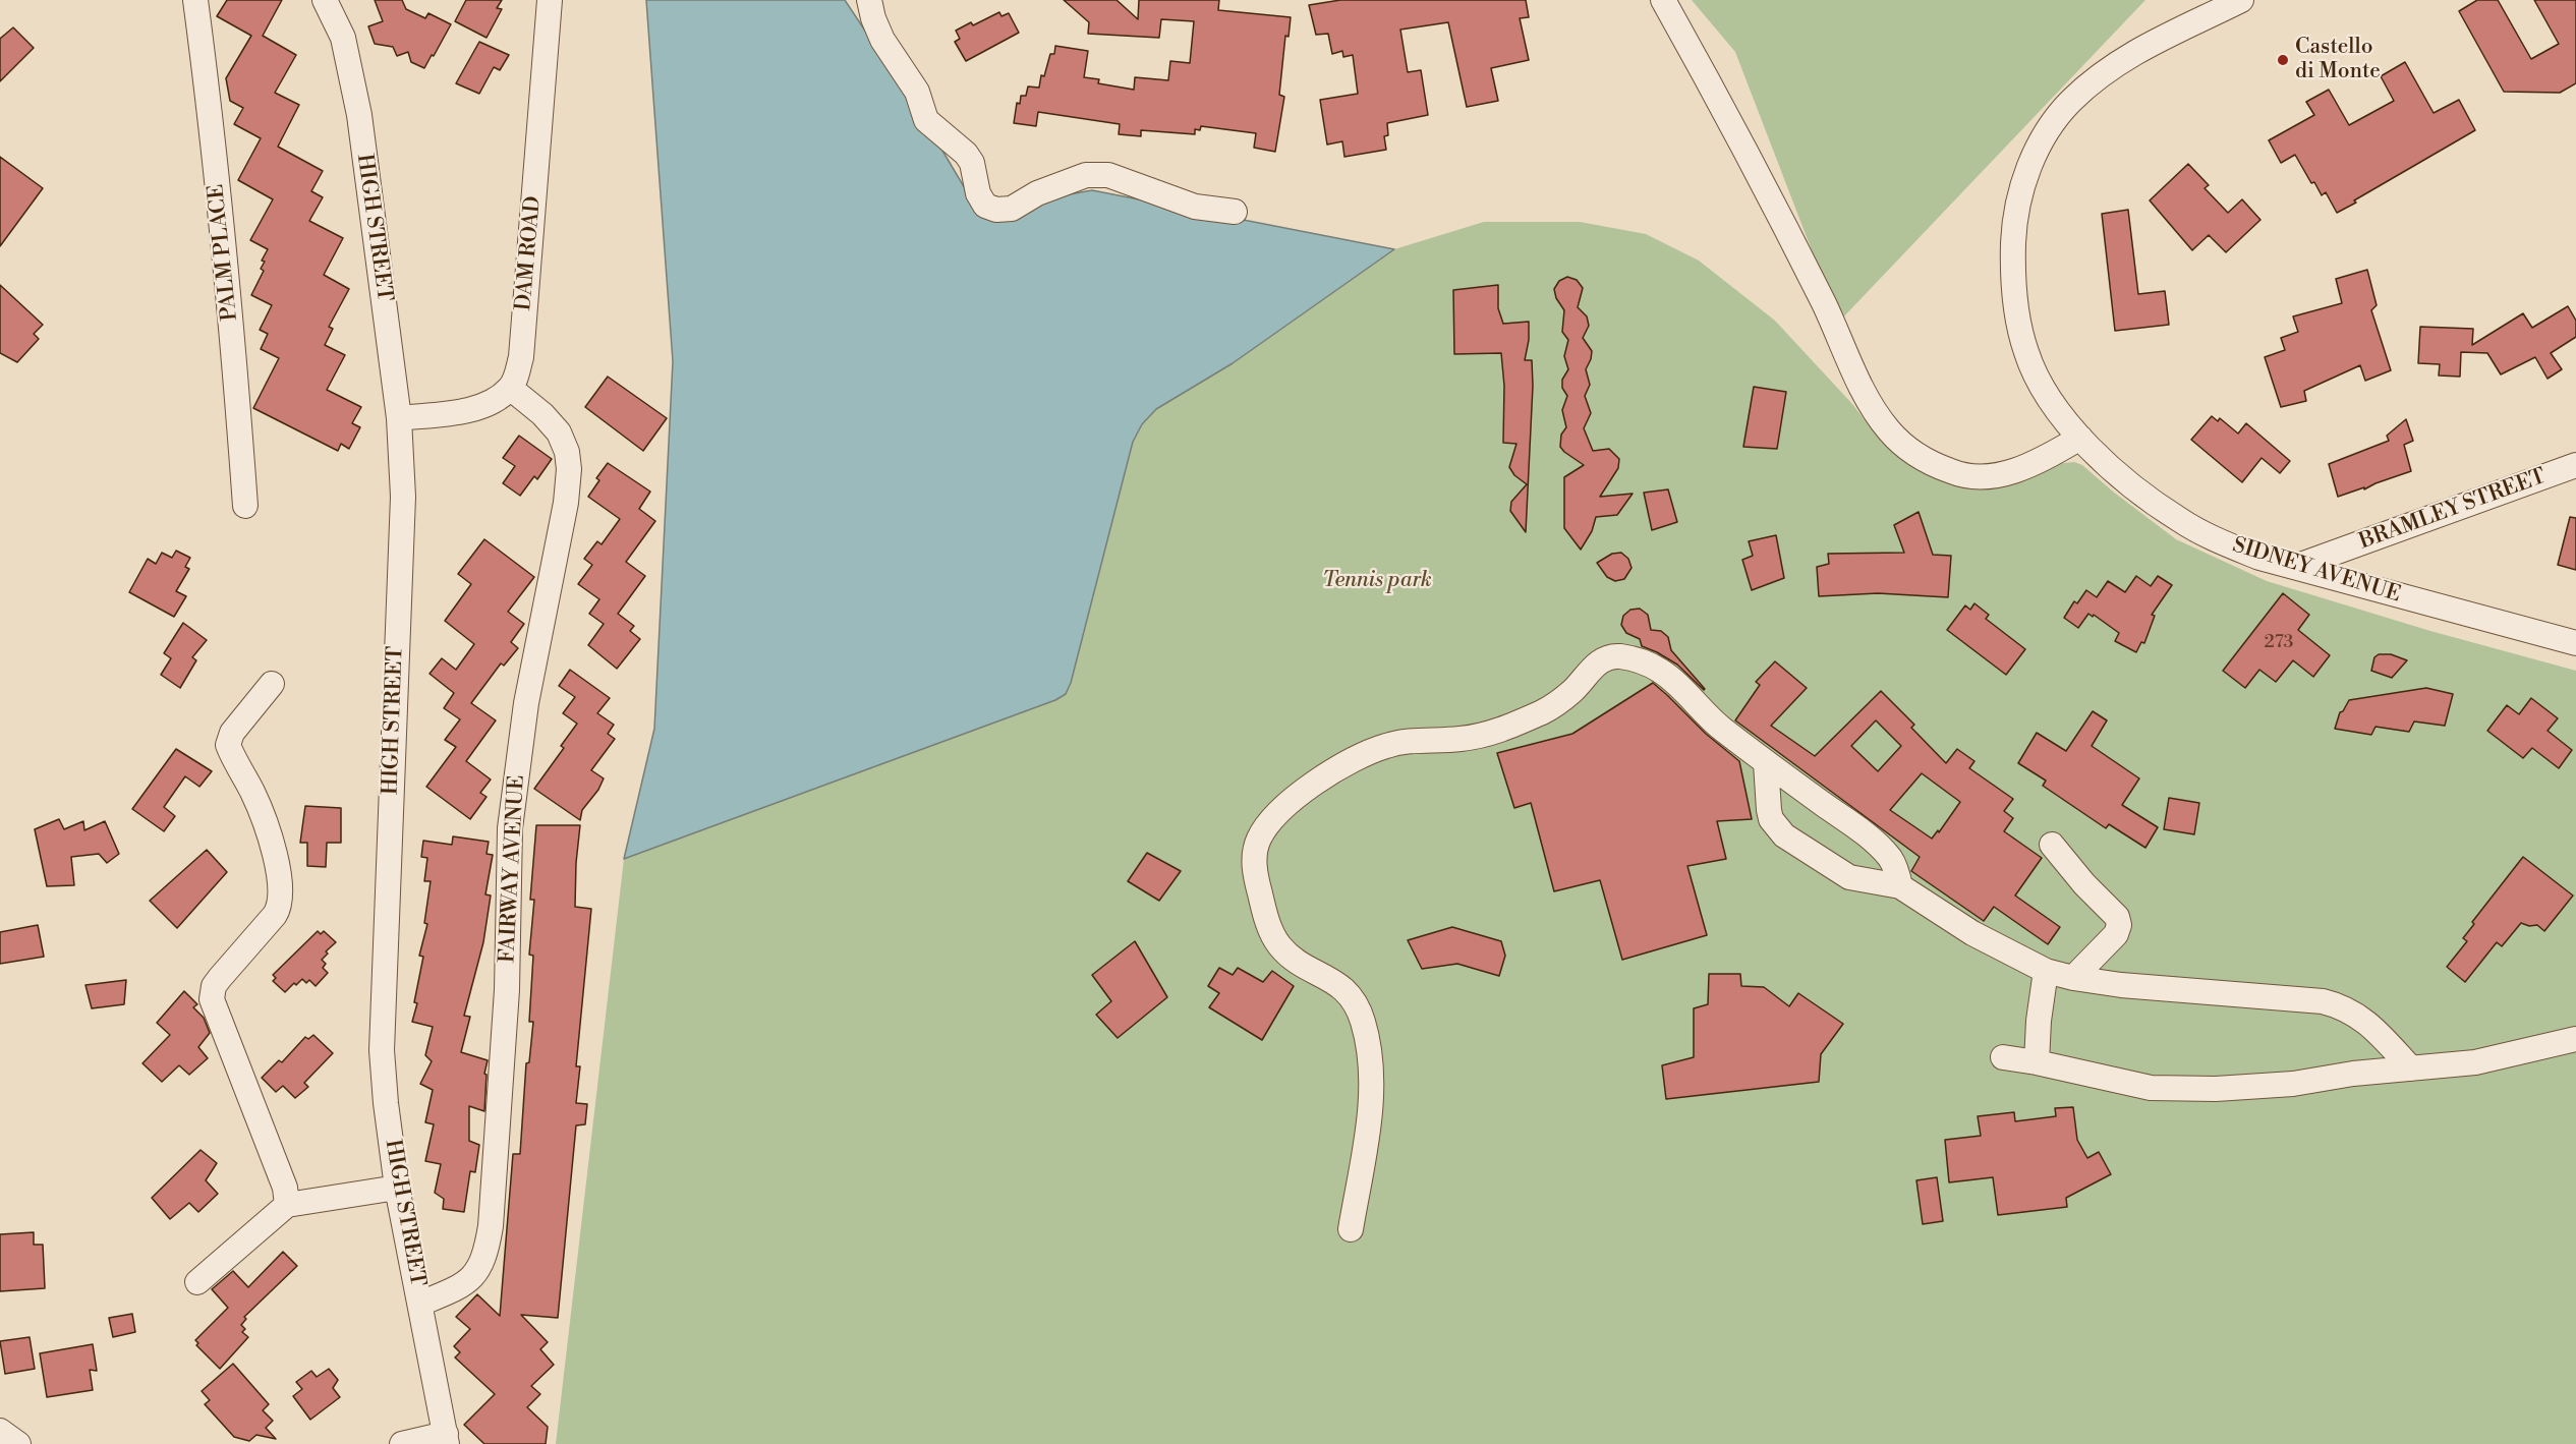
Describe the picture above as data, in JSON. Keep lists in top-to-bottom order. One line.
{"streets":{"street":["HIGH STREET","PALM PLACE","DAM ROAD","BRAMLEY STREET","SIDNEY AVENUE","FAIRWAY AVENUE"]},"crossings":[["HIGH STREET","FAIRWAY AVENUE"],["DAM ROAD","FAIRWAY AVENUE"],["BRAMLEY STREET","SIDNEY AVENUE"]],"parks":["Tennis park"],"places":["Castello di Monte"],"house_numbers":["273"]}
